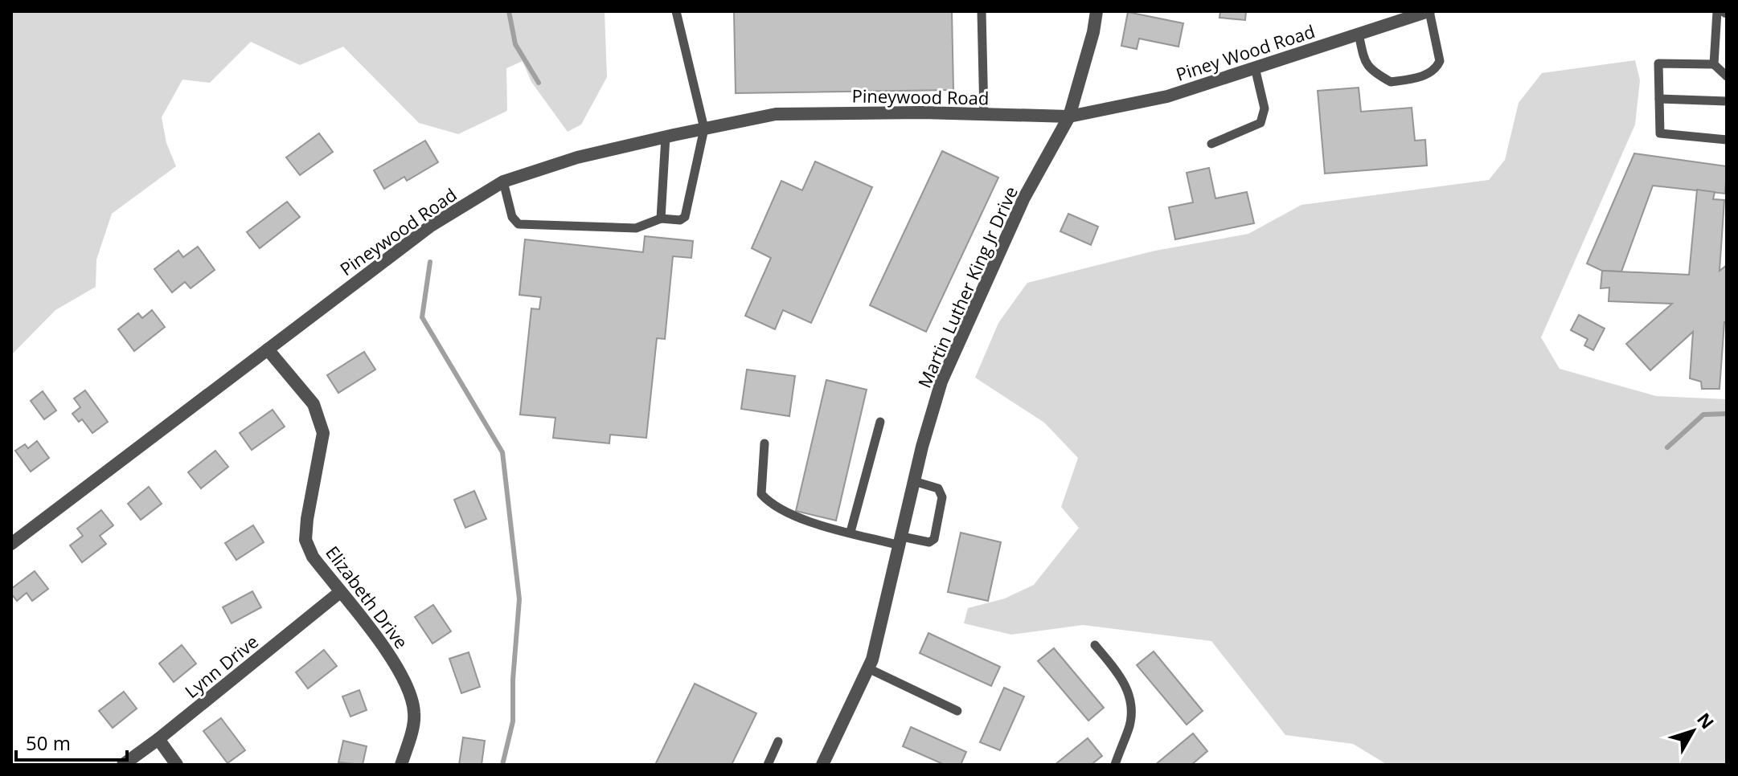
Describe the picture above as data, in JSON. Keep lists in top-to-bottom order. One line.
{"streets":{"street":["Piney Wood Road","Pineywood Road","Martin Luther King Jr Drive","Elizabeth Drive","Lynn Drive"]},"crossings":[["Piney Wood Road","Pineywood Road"],["Piney Wood Road","Martin Luther King Jr Drive"],["Pineywood Road","Martin Luther King Jr Drive"],["Pineywood Road","Elizabeth Drive"],["Elizabeth Drive","Lynn Drive"]],"scale_bar":"50 m","north":"top right"}
